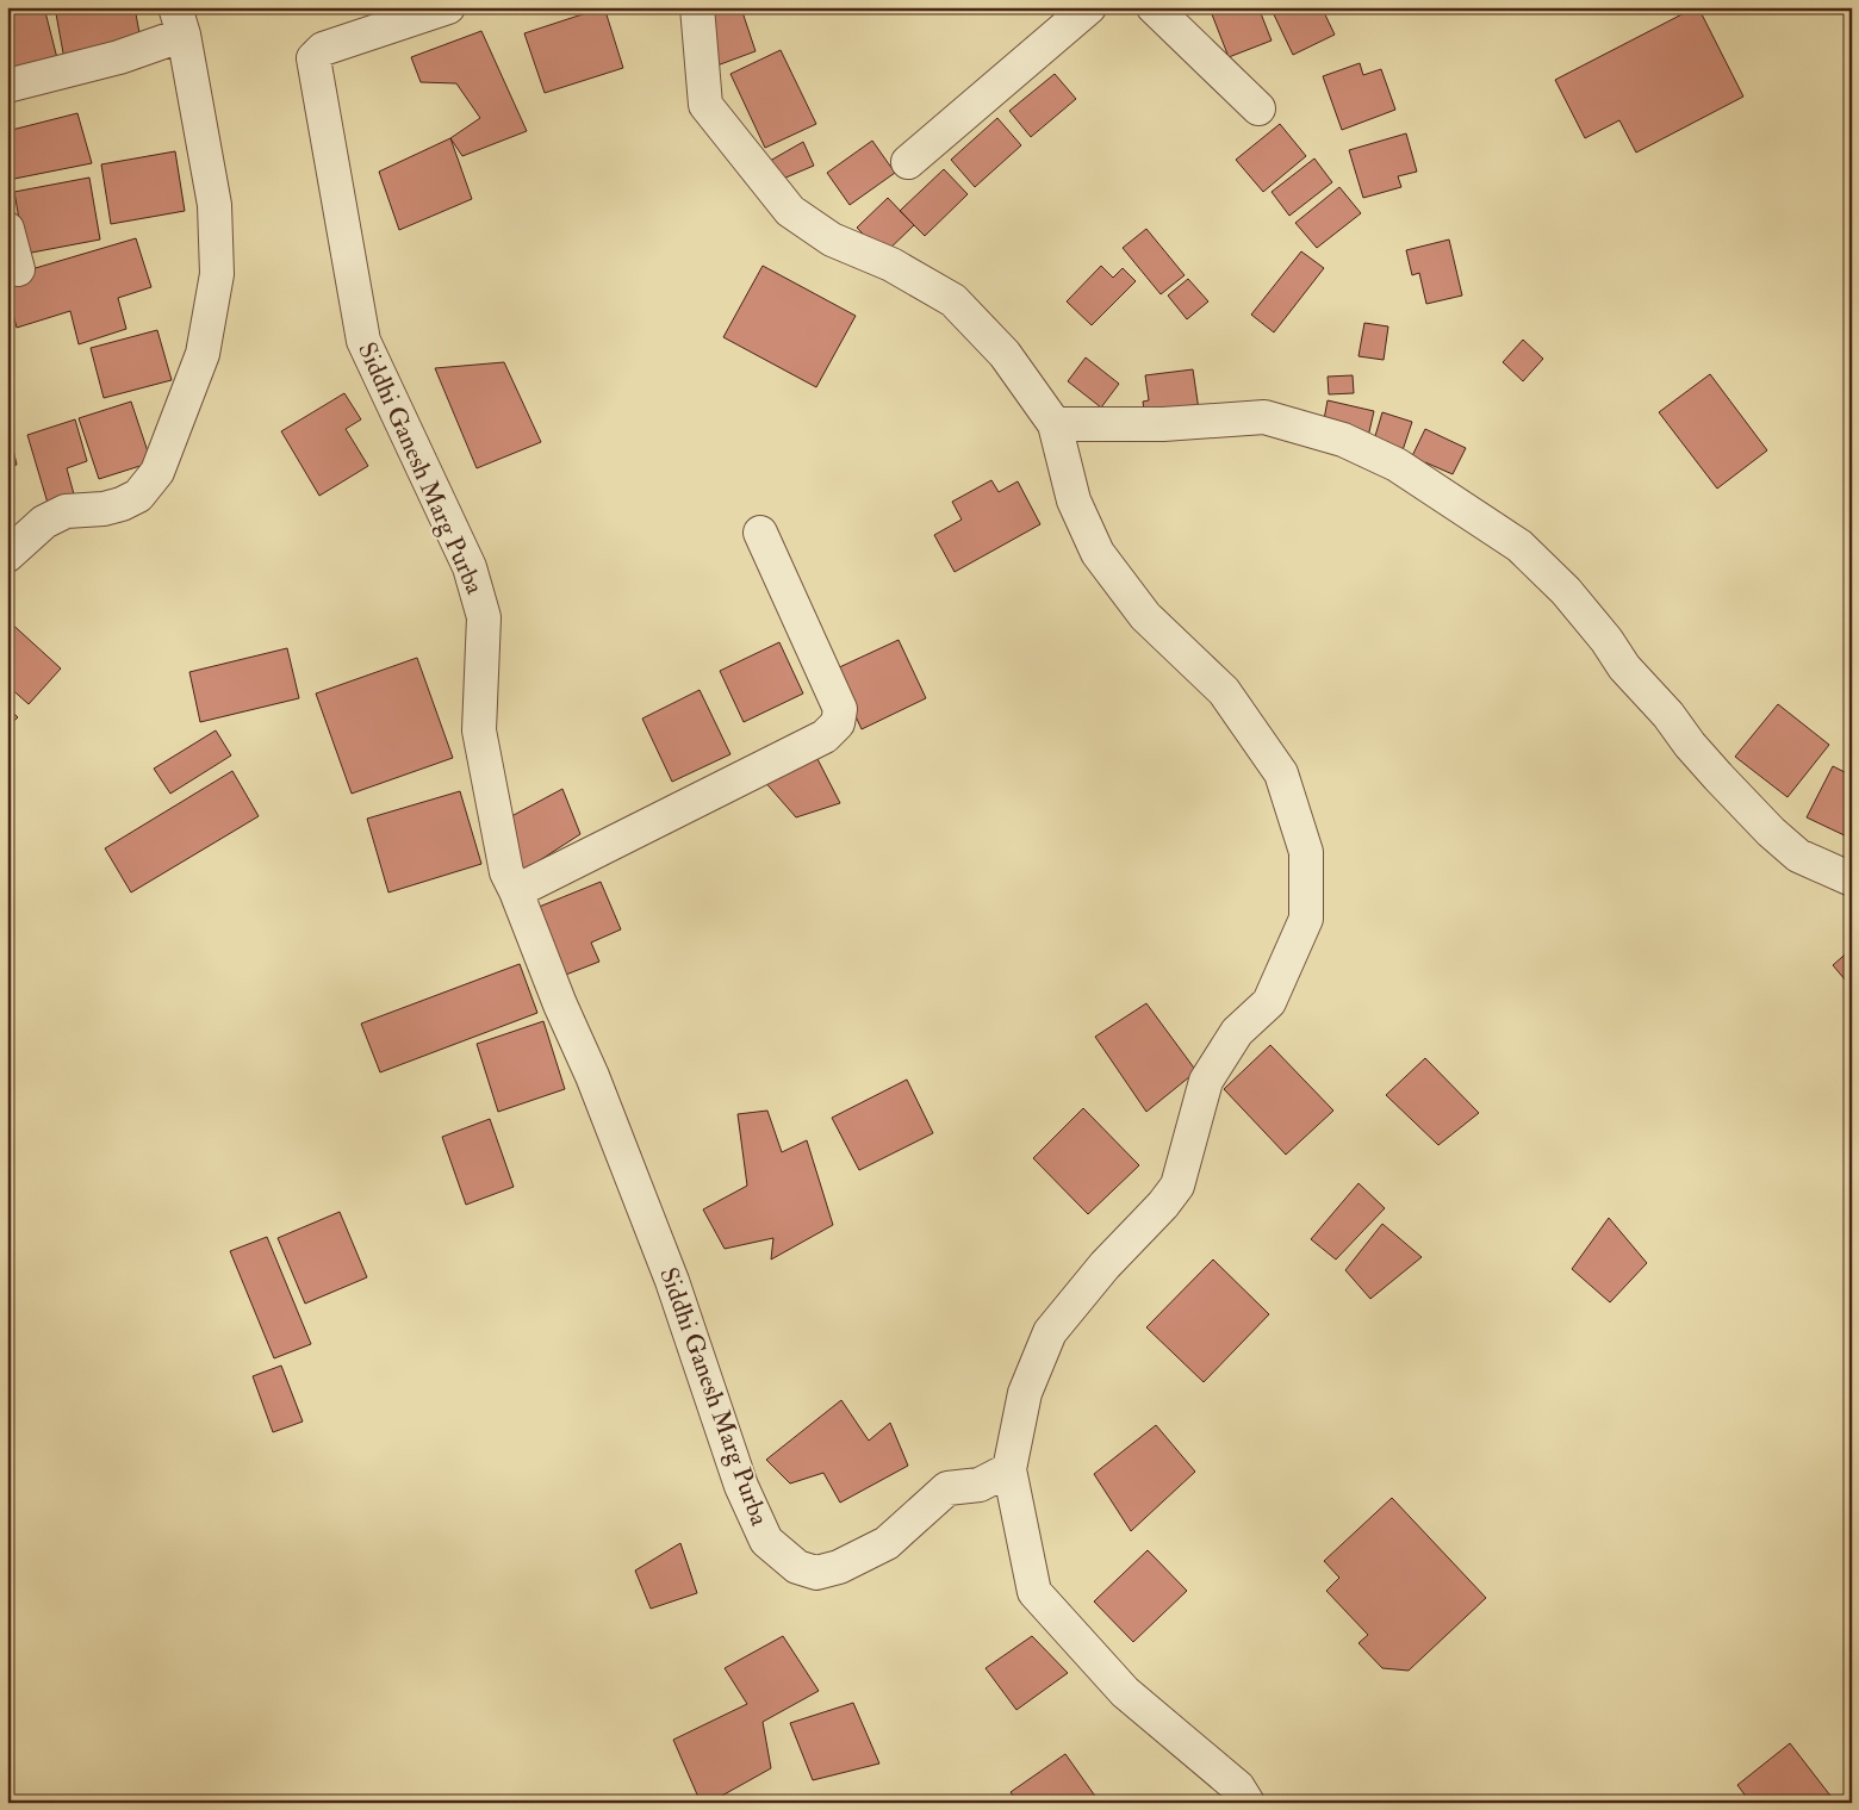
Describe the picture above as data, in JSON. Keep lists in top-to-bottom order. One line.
{"streets":{"street":["Siddhi Ganesh Marg Purba"]}}
